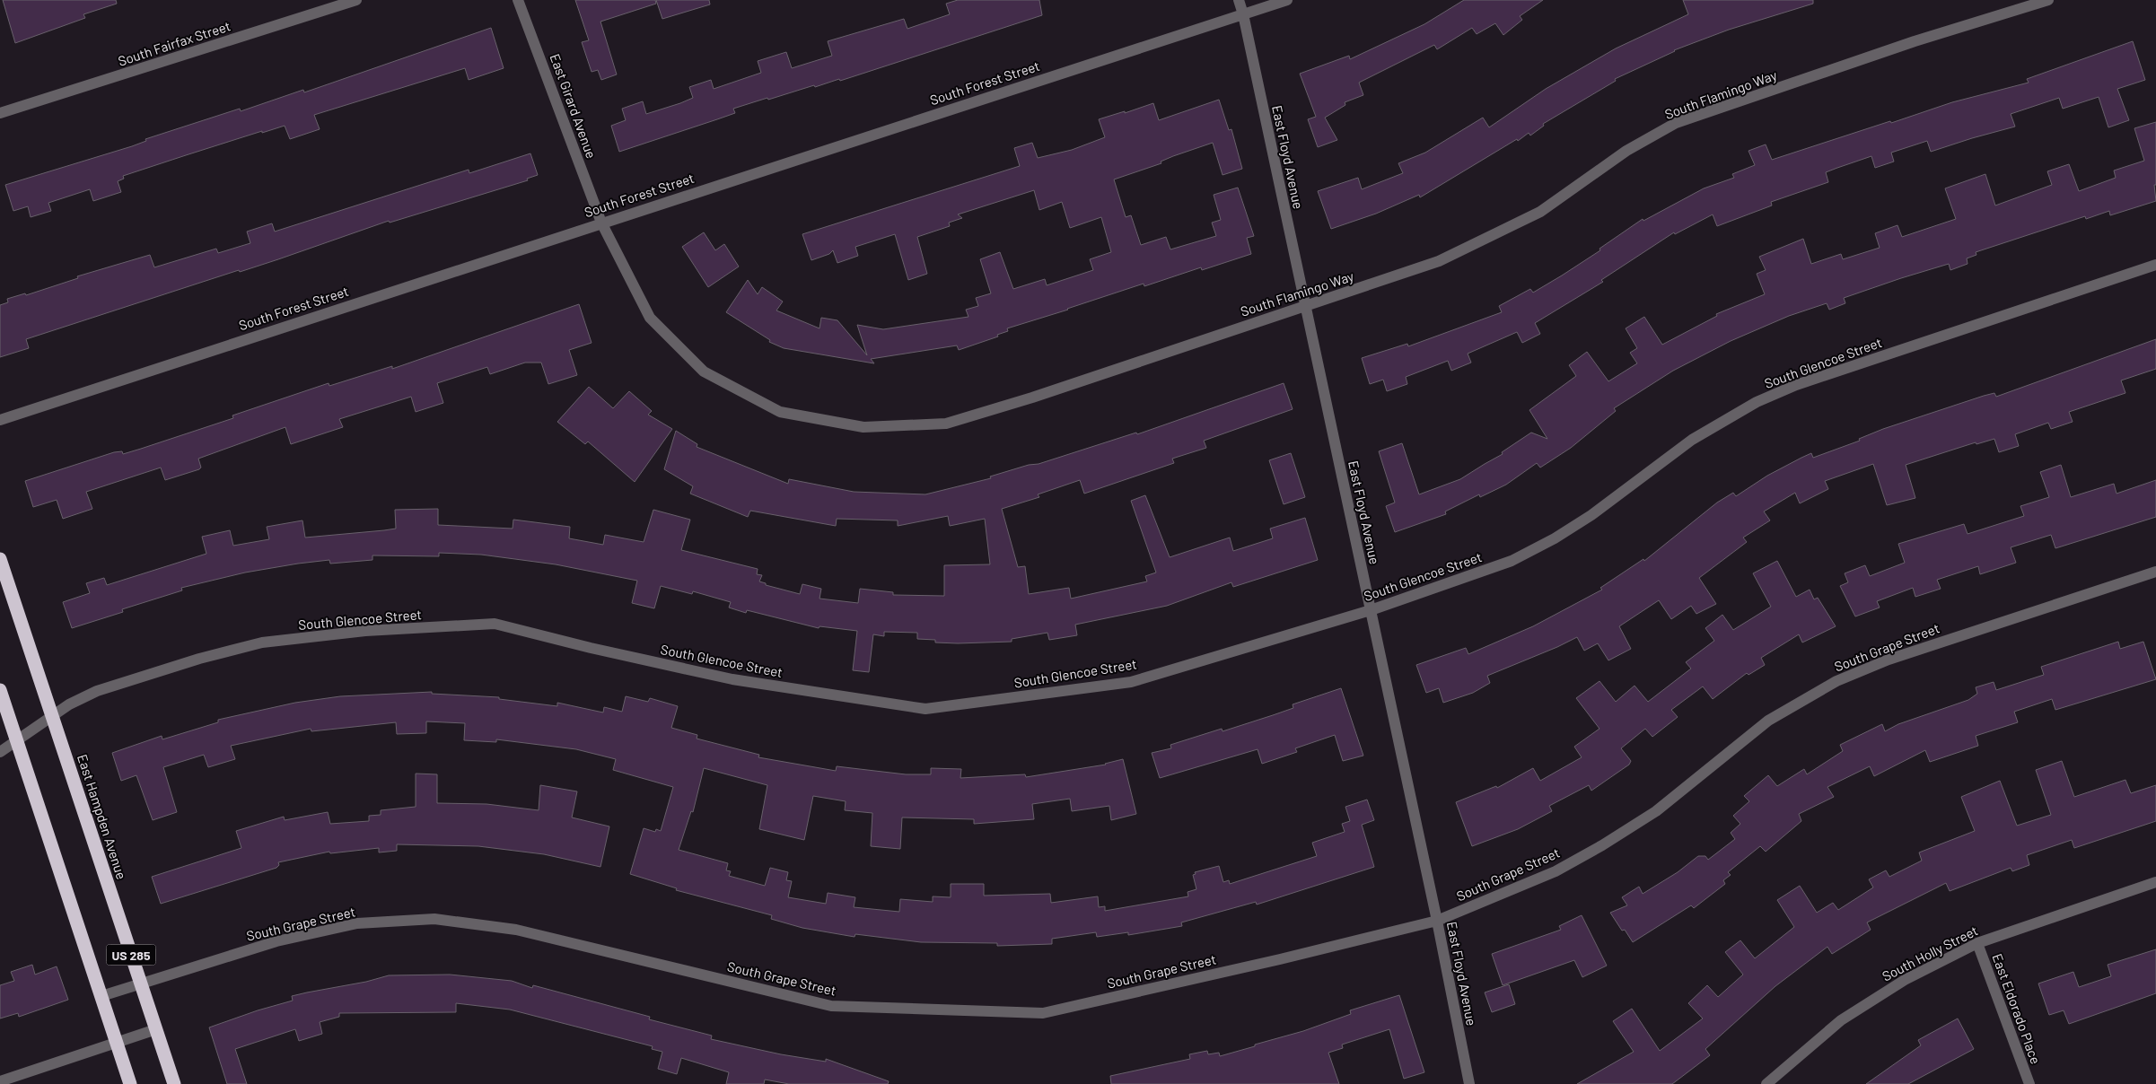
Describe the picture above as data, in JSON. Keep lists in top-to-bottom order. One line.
{"streets":{"highway":["East Hampden Avenue","US 285"],"street":["South Fairfax Street","South Forest Street","South Flamingo Way","East Girard Avenue","East Floyd Avenue","South Glencoe Street","South Grape Street","South Holly Street","East Eldorado Place"]},"crossings":[["South Forest Street","South Flamingo Way"],["South Forest Street","East Girard Avenue"],["South Forest Street","East Floyd Avenue"],["South Flamingo Way","East Girard Avenue"],["South Flamingo Way","East Floyd Avenue"],["East Floyd Avenue","South Glencoe Street"],["East Floyd Avenue","South Grape Street"],["South Glencoe Street","East Hampden Avenue"],["South Glencoe Street","US 285"],["South Grape Street","East Hampden Avenue"],["South Grape Street","US 285"],["South Holly Street","East Eldorado Place"]]}
